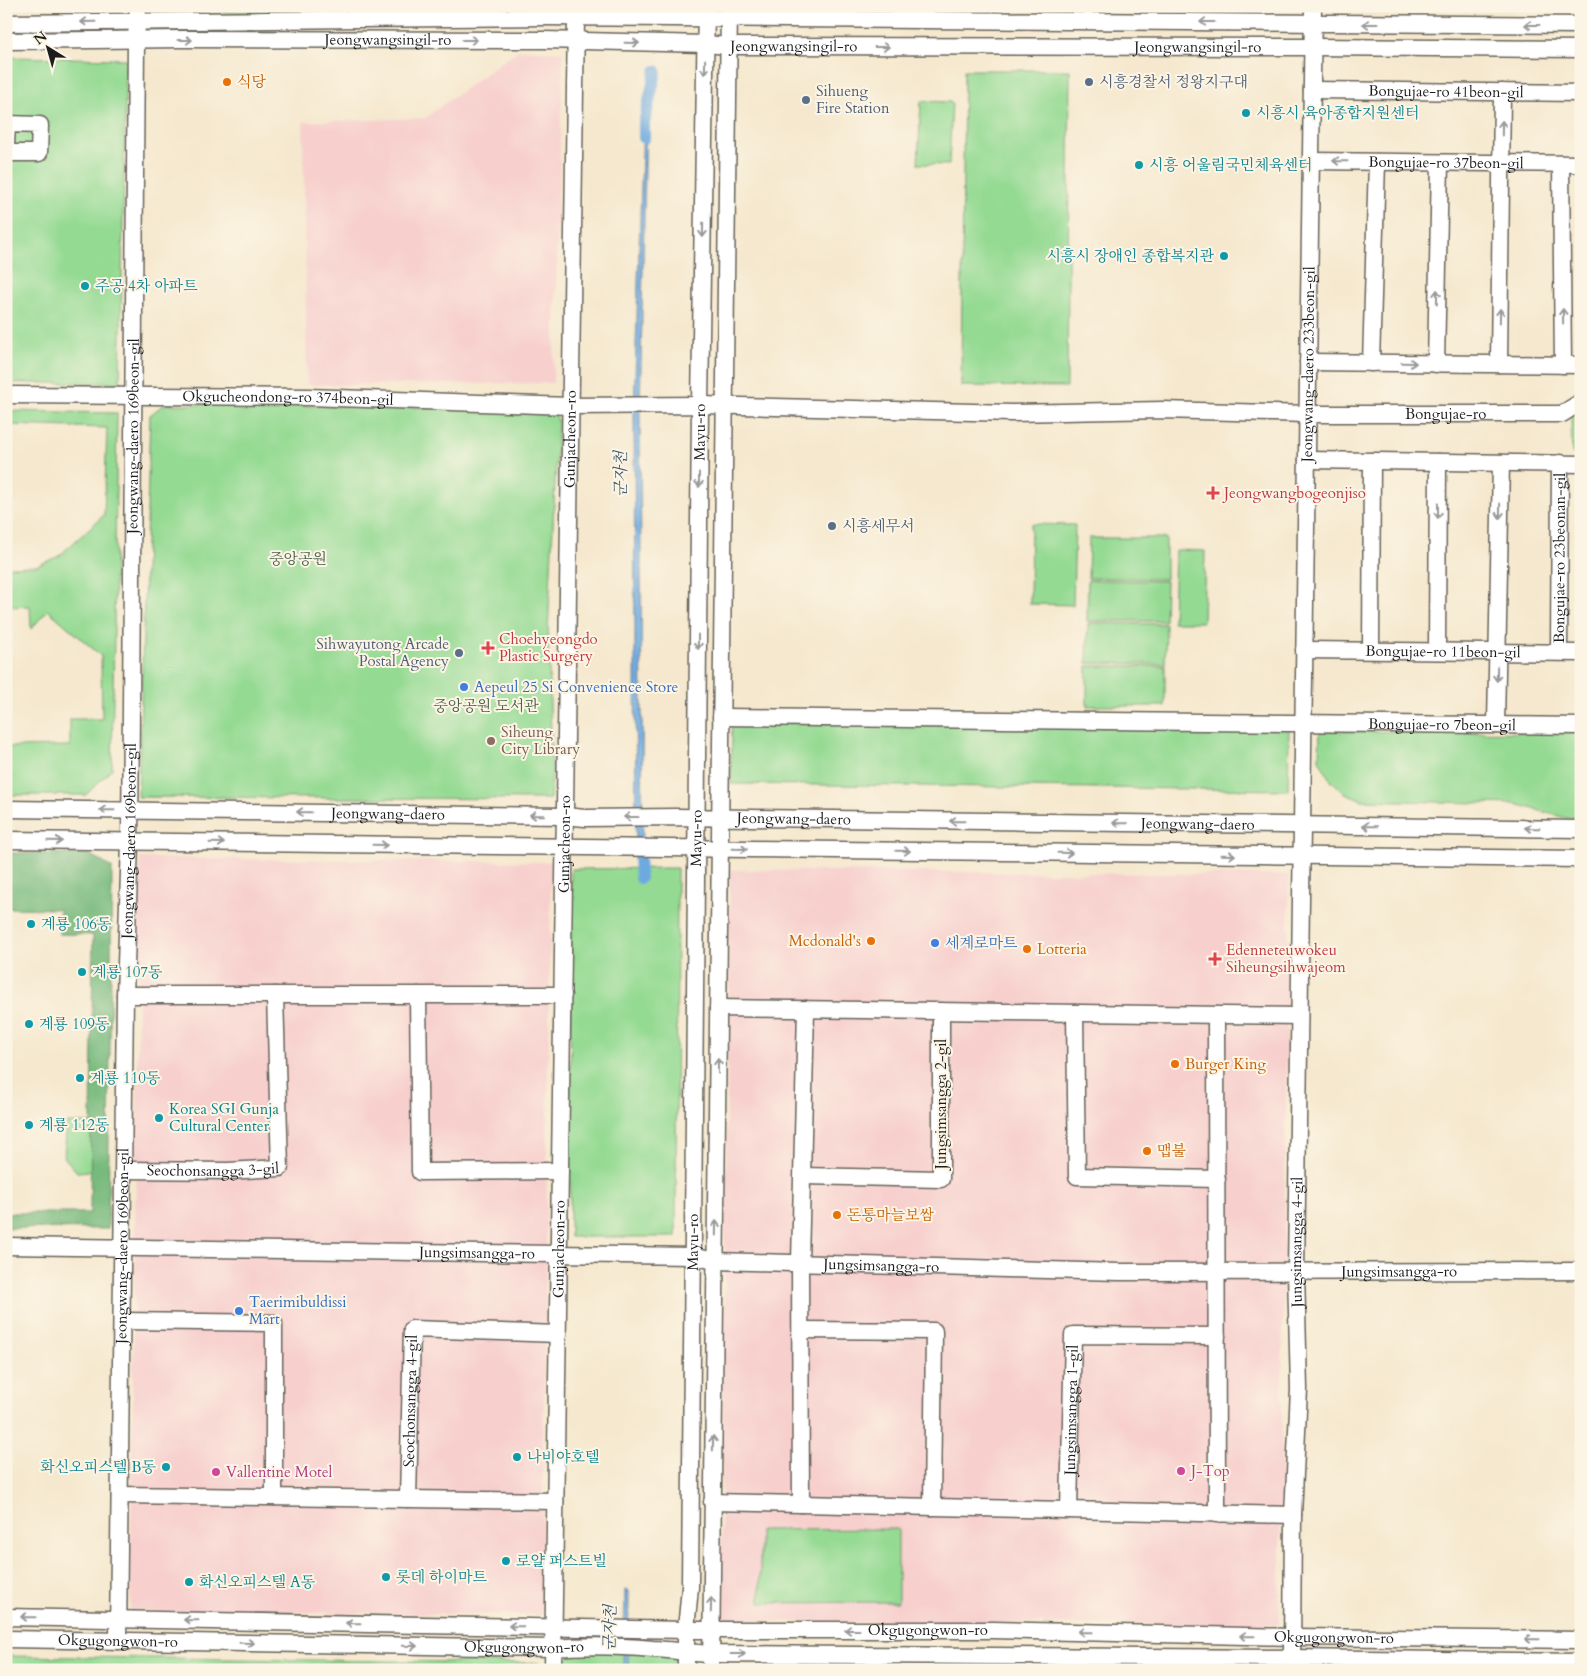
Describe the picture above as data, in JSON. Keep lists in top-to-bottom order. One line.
{"streets":{"street":["Jeongwangsingil-ro","Bongujae-ro 41beon-gil","Bongujae-ro 37beon-gil","Jeongwang-daero 233beon-gil","Okgucheondong-ro 374beon-gil","Bongujae-ro","Mayu-ro","Jeongwang-daero 169beon-gil","Gunjacheon-ro","Bongujae-ro 23beonan-gil","Bongujae-ro 11beon-gil","Bongujae-ro 7beon-gil","Jeongwang-daero","Jungsimsangga 2-gil","Seochonsangga 3-gil","Jungsimsangga 4-gil","Jungsimsangga-ro","Seochonsangga 4-gil","Jungsimsangga 1-gil","Okgugongwon-ro"]},"crossings":[["Jeongwangsingil-ro","Jeongwang-daero 233beon-gil"],["Jeongwangsingil-ro","Mayu-ro"],["Jeongwangsingil-ro","Jeongwang-daero 169beon-gil"],["Jeongwangsingil-ro","Gunjacheon-ro"],["Bongujae-ro 41beon-gil","Jeongwang-daero 233beon-gil"],["Bongujae-ro 37beon-gil","Jeongwang-daero 233beon-gil"],["Jeongwang-daero 233beon-gil","Bongujae-ro"],["Jeongwang-daero 233beon-gil","Bongujae-ro 23beonan-gil"],["Jeongwang-daero 233beon-gil","Bongujae-ro 11beon-gil"],["Jeongwang-daero 233beon-gil","Bongujae-ro 7beon-gil"],["Jeongwang-daero 233beon-gil","Jeongwang-daero"],["Jeongwang-daero 233beon-gil","Jungsimsangga 4-gil"],["Okgucheondong-ro 374beon-gil","Bongujae-ro"],["Okgucheondong-ro 374beon-gil","Mayu-ro"],["Okgucheondong-ro 374beon-gil","Jeongwang-daero 169beon-gil"],["Okgucheondong-ro 374beon-gil","Gunjacheon-ro"],["Bongujae-ro","Mayu-ro"],["Mayu-ro","Bongujae-ro 7beon-gil"],["Mayu-ro","Jeongwang-daero"],["Mayu-ro","Jungsimsangga-ro"],["Mayu-ro","Okgugongwon-ro"],["Jeongwang-daero 169beon-gil","Jeongwang-daero"],["Jeongwang-daero 169beon-gil","Seochonsangga 3-gil"],["Jeongwang-daero 169beon-gil","Jungsimsangga-ro"],["Jeongwang-daero 169beon-gil","Okgugongwon-ro"],["Gunjacheon-ro","Jeongwang-daero"],["Gunjacheon-ro","Jungsimsangga-ro"],["Gunjacheon-ro","Seochonsangga 4-gil"],["Gunjacheon-ro","Okgugongwon-ro"],["Bongujae-ro 23beonan-gil","Bongujae-ro 11beon-gil"],["Jeongwang-daero","Jungsimsangga 4-gil"],["Jungsimsangga 4-gil","Jungsimsangga-ro"],["Jungsimsangga 4-gil","Okgugongwon-ro"]],"water":["군자천"],"parks":["중앙공원","중앙공원 도서관"],"places":{"other":["식당","시흥경찰서 정왕지구대","Sihueng Fire Station","시흥시 육아종합지원센터","시흥 어울림국민체육센터","시흥시 장애인 종합복지관","주공 4차 아파트","시흥세무서","Sihwayutong Arcade Postal Agency","Aepeul 25 Si Convenience Store","Siheung City Library","계룡 106동","Mcdonald's","세계로마트","Lotteria","계룡 107동","계룡 109동","Burger King","계룡 110동","Korea SGI Gunja Cultural Center","계룡 112동","맵불","돈통마늘보쌈","Taerimibuldissi Mart","나비야호텔","화신오피스텔 B동","J-Top","Vallentine Motel","로얄 퍼스트빌","롯데 하이마트","화신오피스텔 A동"],"health":["Jeongwangbogeonjiso","Choehyeongdo Plastic Surgery","Edenneteuwokeu Siheungsihwajeom"]},"north":"top left"}
